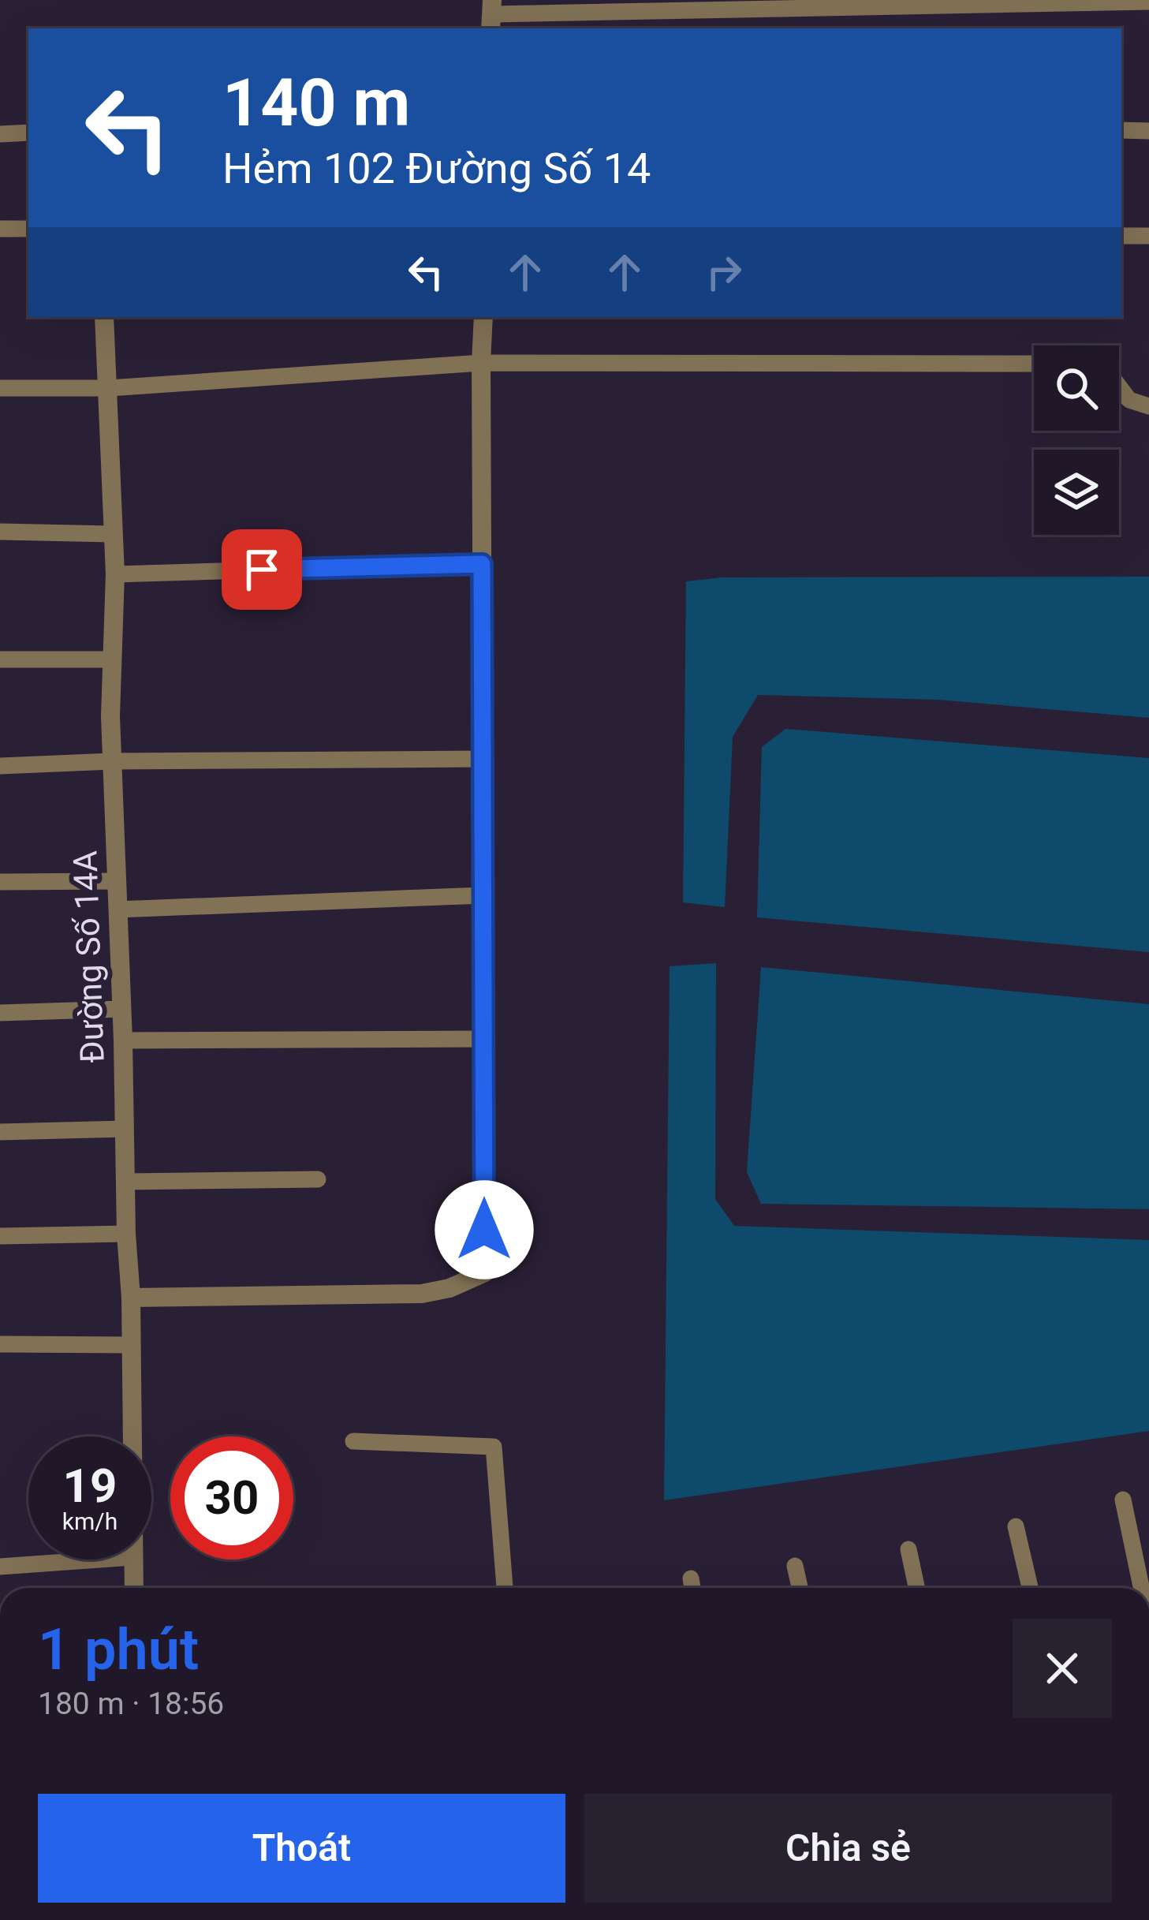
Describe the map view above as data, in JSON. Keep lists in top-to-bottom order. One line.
{"streets":{"street":["Đường Số 14A"]},"page":{"turn":["140 m","Hẻm 102 Đường Số 14"],"speed":"19 km/h","limit":"30","heading":["1 phút","180 m · 18:56"],"buttons":["Thoát","Chia sẻ"]}}
